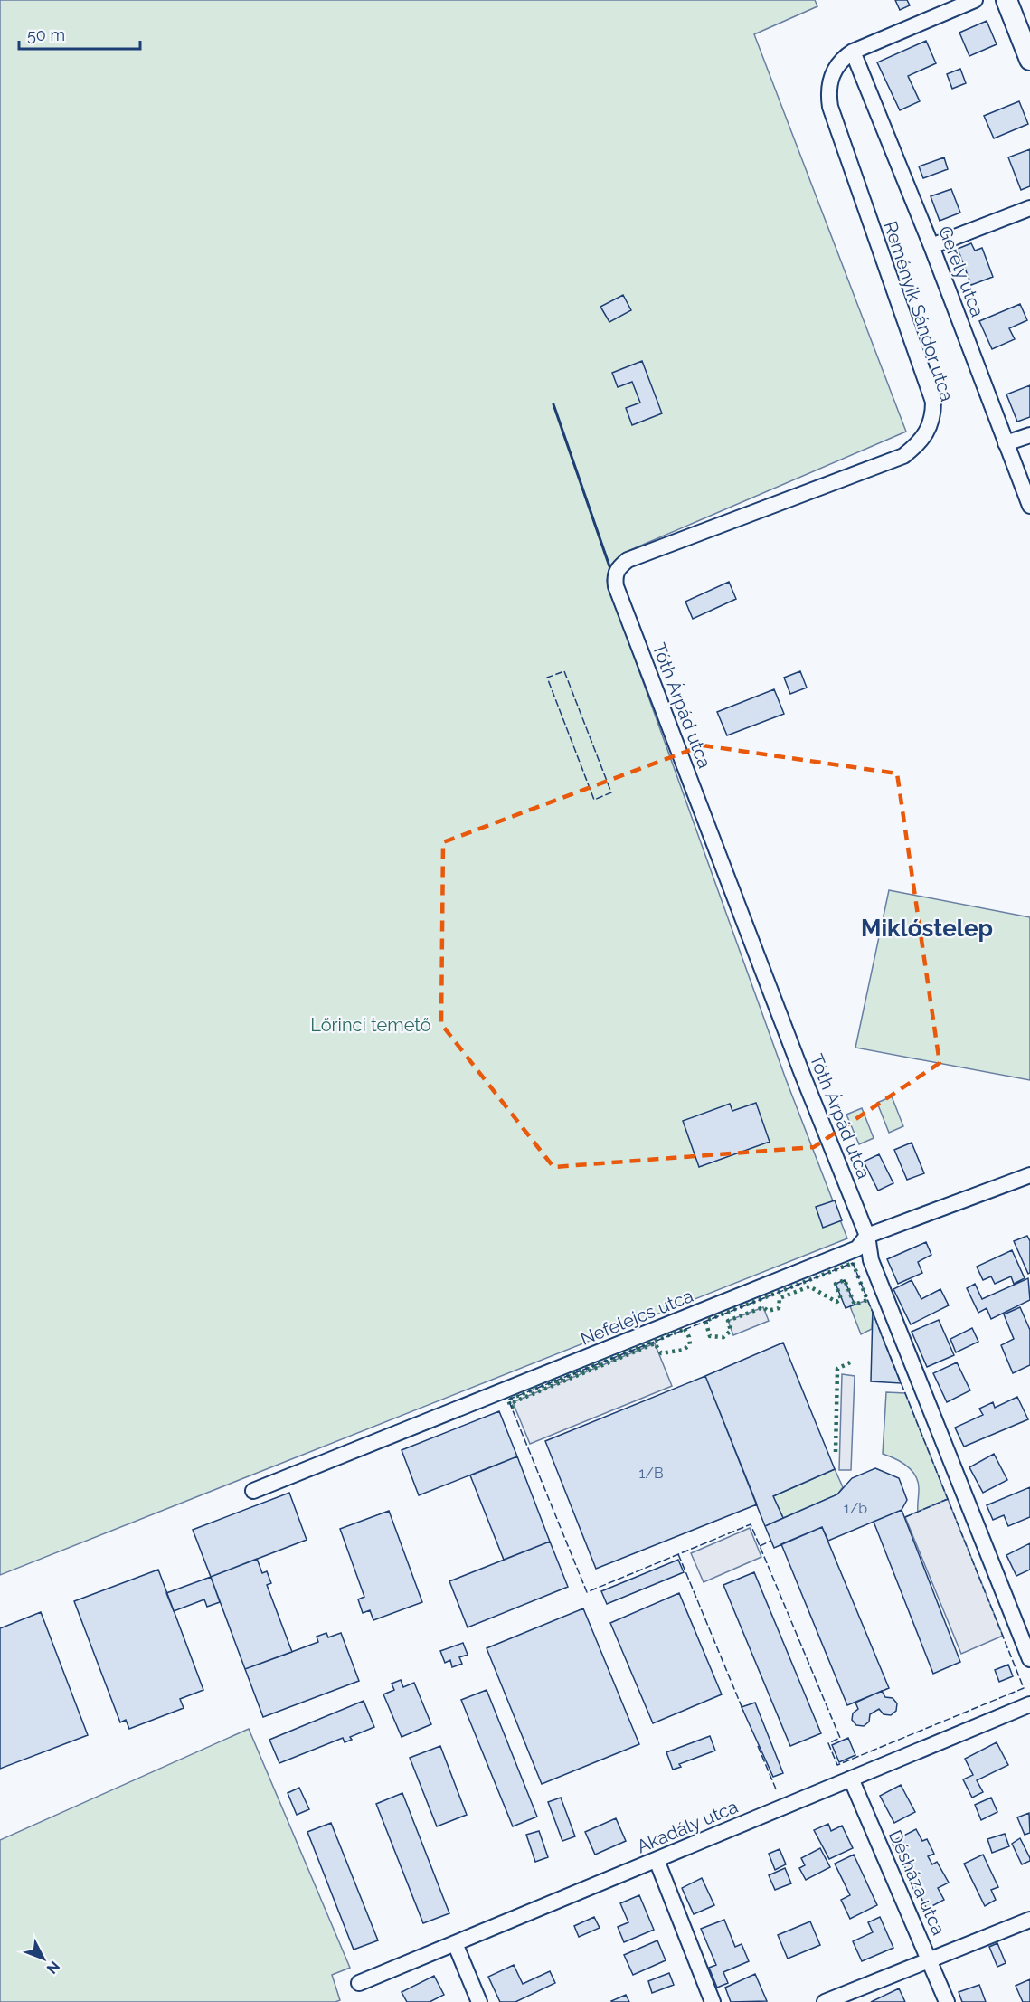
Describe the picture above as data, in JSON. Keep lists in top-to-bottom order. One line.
{"streets":{"street":["Gerely utca","Reményik Sándor utca","Tóth Árpád utca","Nefelejcs utca","Akadály utca","Désháza utca"]},"crossings":[["Gerely utca","Reményik Sándor utca"],["Reményik Sándor utca","Tóth Árpád utca"],["Tóth Árpád utca","Nefelejcs utca"],["Akadály utca","Désháza utca"]],"districts":["Miklóstelep"],"parks":["Lőrinci temető"],"house_numbers":["1/B","1/b"],"scale_bar":"50 m","north":"bottom right"}
